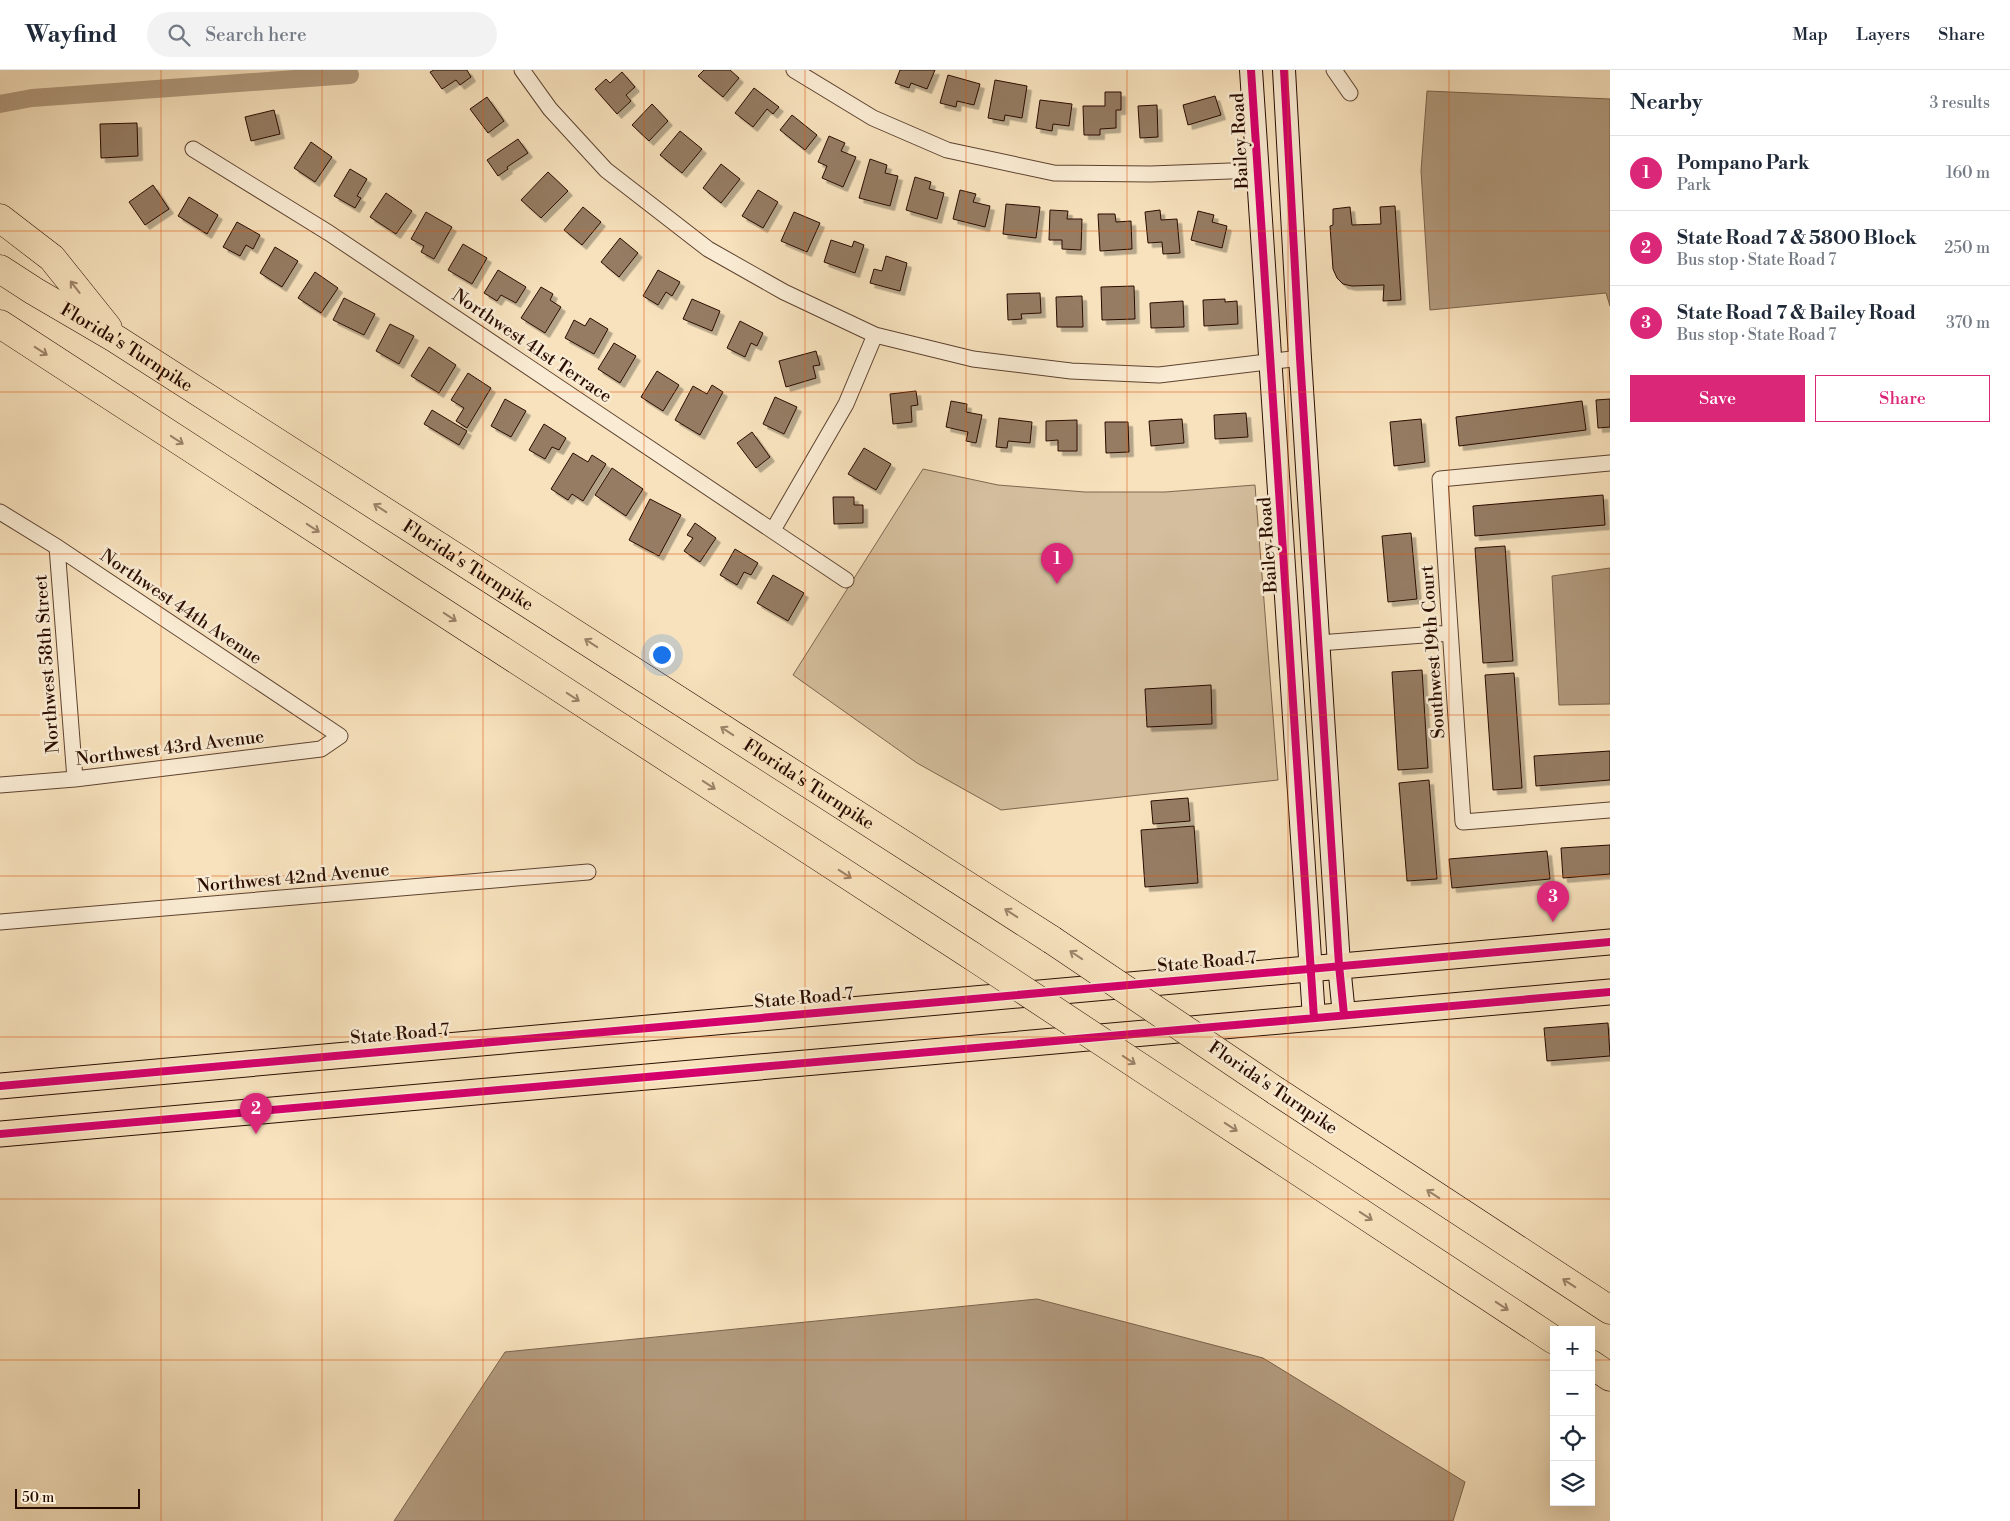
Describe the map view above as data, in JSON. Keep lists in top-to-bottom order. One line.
{"streets":{"highway":["Florida's Turnpike"],"main road":["State Road 7"],"street":["Bailey Road","Northwest 41st Terrace","Northwest 44th Avenue","Southwest 19th Court","Northwest 58th Street","Northwest 43rd Avenue","Northwest 42nd Avenue"]},"crossings":[["Bailey Road","State Road 7"],["Northwest 44th Avenue","Northwest 58th Street"],["Northwest 44th Avenue","Northwest 43rd Avenue"],["Northwest 58th Street","Northwest 43rd Avenue"]],"scale_bar":"50 m","page":{"header":"Wayfind","search":"Search here","nav":["Map","Layers","Share"],"heading":["Nearby","3 results"],"list":[{"mark":"1","name":"Pompano Park","note":"Park","value":"160 m"},{"mark":"2","name":"State Road 7 & 5800 Block","note":"Bus stop · State Road 7","value":"250 m"},{"mark":"3","name":"State Road 7 & Bailey Road","note":"Bus stop · State Road 7","value":"370 m"}],"buttons":["Save","Share"],"pins":["1","3","2"],"map_buttons":["+","−"],"scale":"50 m"}}
